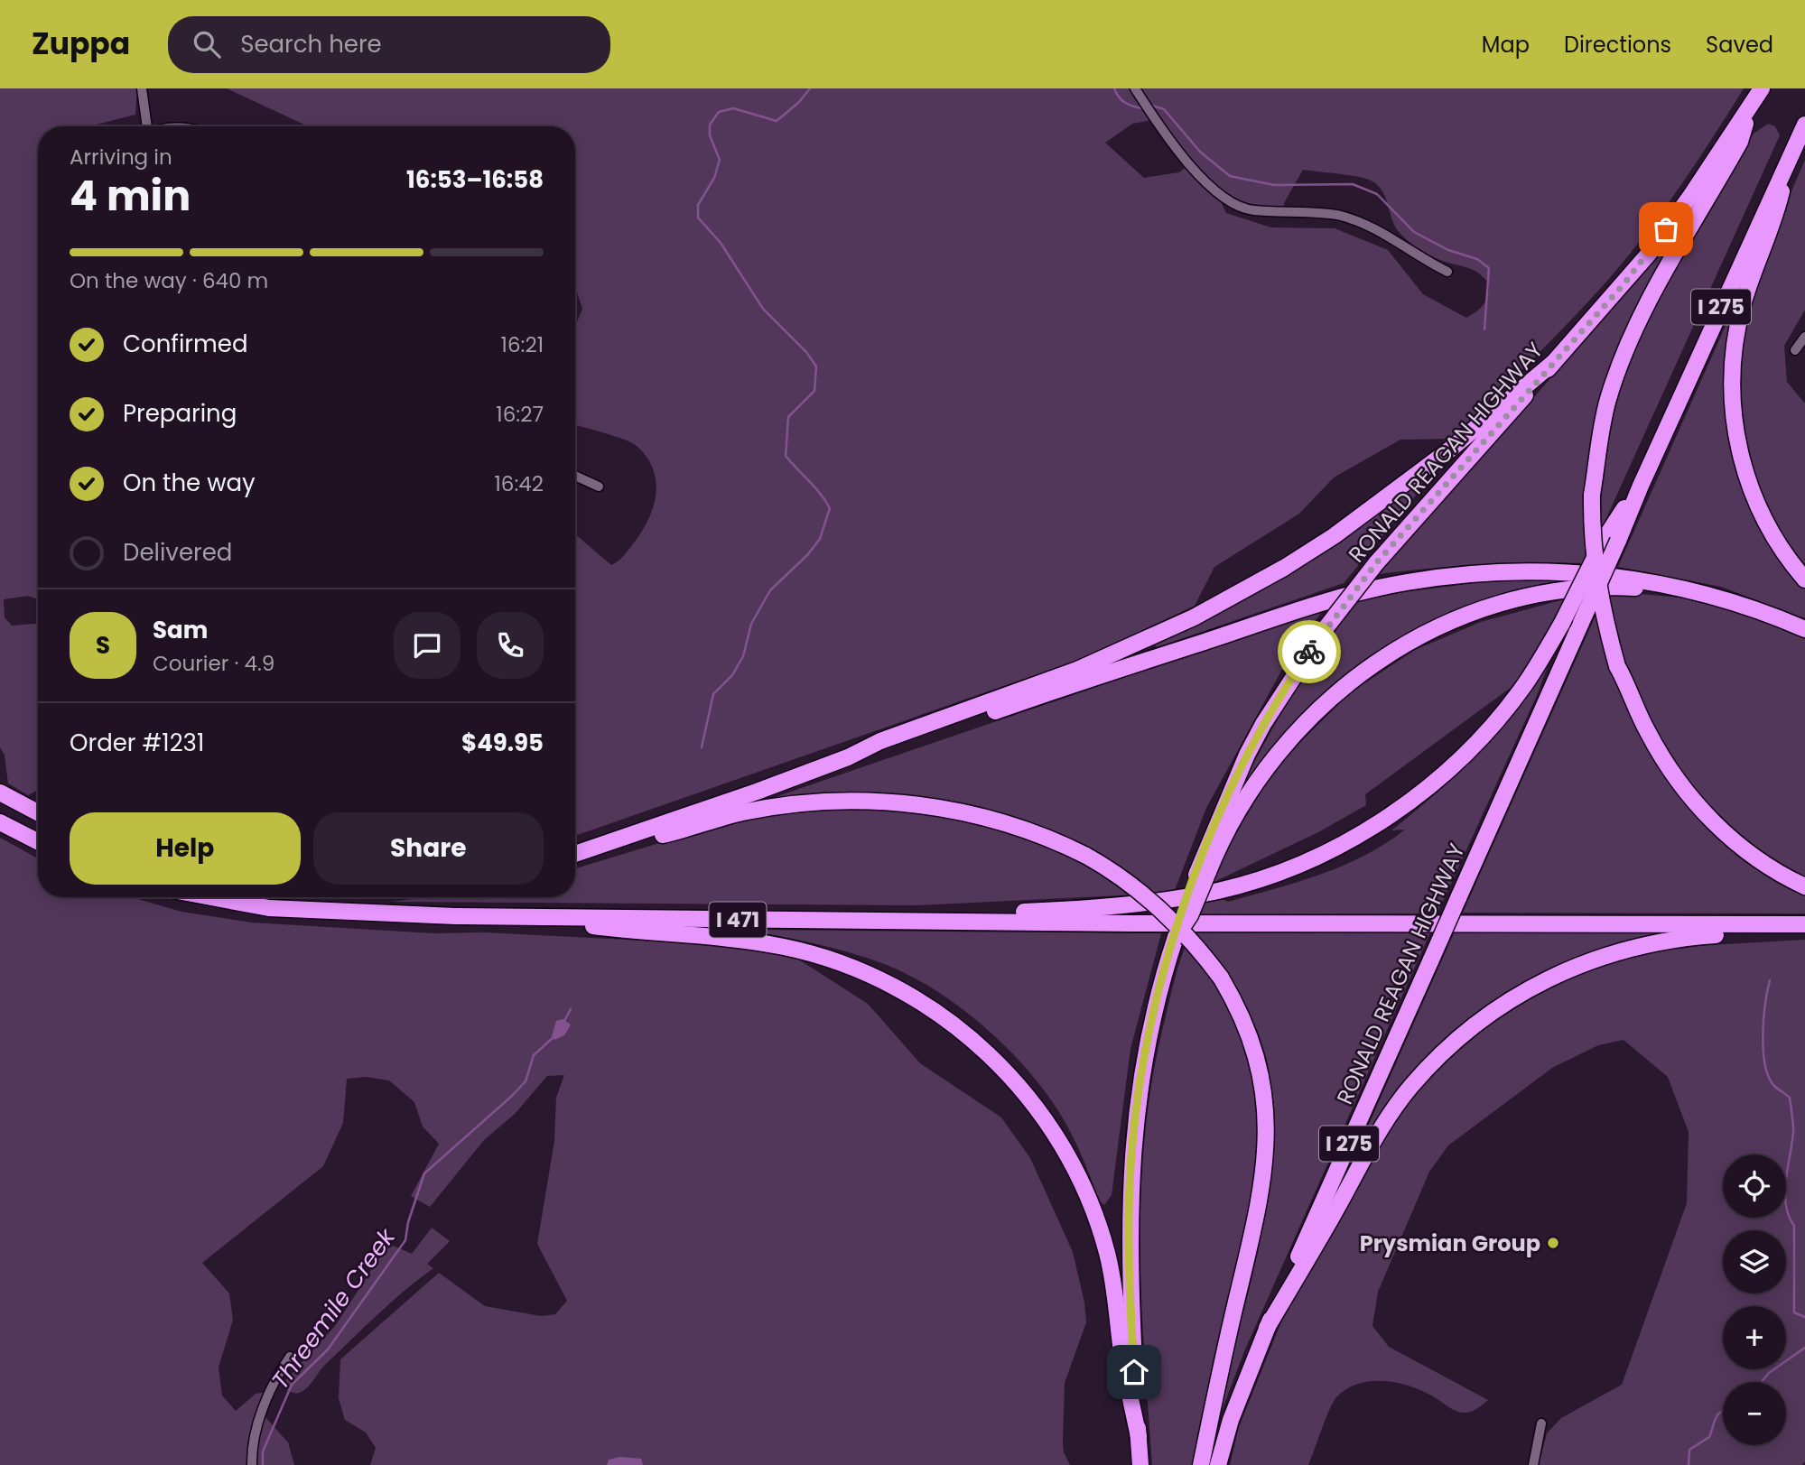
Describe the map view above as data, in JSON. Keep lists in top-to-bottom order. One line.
{"streets":{"highway":["I 275","RONALD REAGAN HIGHWAY","I 471"]},"water":["Threemile Creek"],"places":["Prysmian Group"],"page":{"header":"Zuppa","search":"Search here","nav":["Map","Directions","Saved"],"heading":["4 min","Arriving in","16:53–16:58"],"panel":["Sam","Courier · 4.9","Order #1231","$49.95"],"bar":"On the way · 640 m","list":[["Confirmed","16:21"],["Preparing","16:27"],["On the way","16:42"],"Delivered"],"round":"S","buttons":["Help","Share"],"map_buttons":["+","−"]}}
